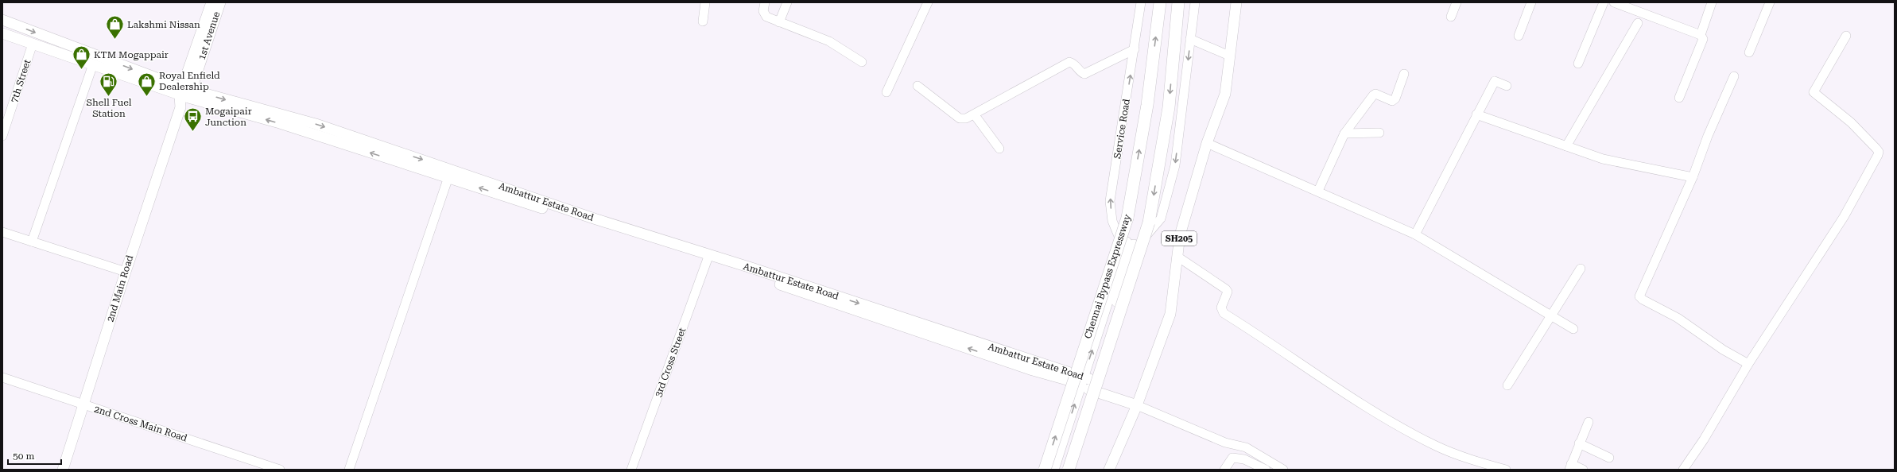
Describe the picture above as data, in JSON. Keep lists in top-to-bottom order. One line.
{"streets":{"highway":["Chennai Bypass Expressway"],"main road":["1st Avenue","Ambattur Estate Road","SH205","2nd Main Road"],"street":["7th Street","Service Road","3rd Cross Street","2nd Cross Main Road"]},"crossings":[["1st Avenue","Ambattur Estate Road"],["1st Avenue","2nd Main Road"],["7th Street","Ambattur Estate Road"],["Ambattur Estate Road","SH205"],["Ambattur Estate Road","3rd Cross Street"],["2nd Main Road","2nd Cross Main Road"]],"places":{"shop":["Lakshmi Nissan","KTM Mogappair","Royal Enfield Dealership"],"fuel station":["Shell Fuel Station"],"bus stop":["Mogaipair Junction"]},"scale_bar":"50 m"}
